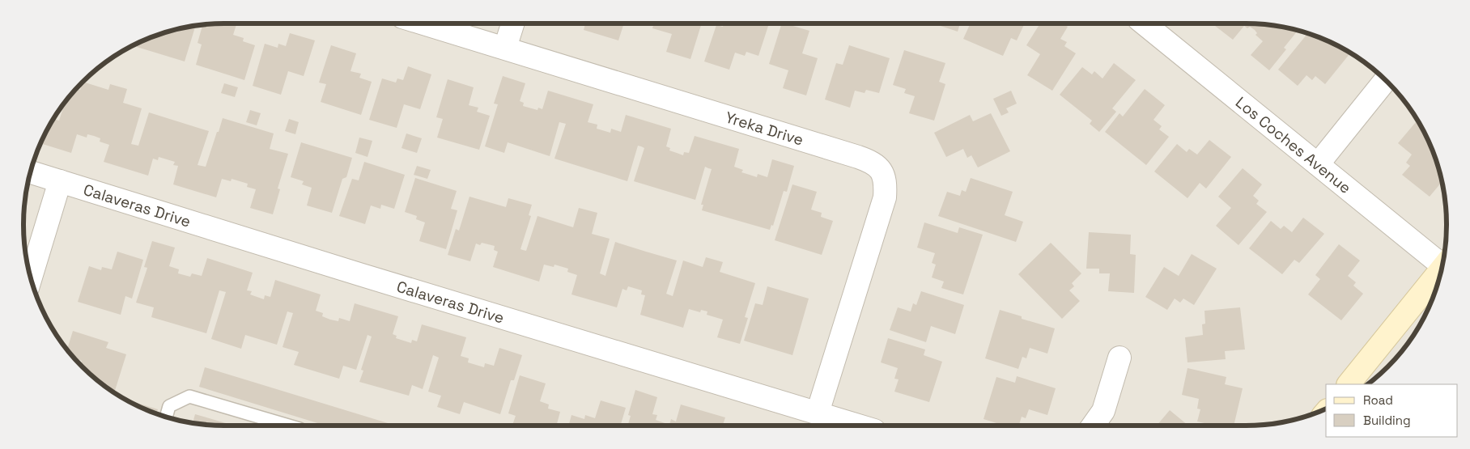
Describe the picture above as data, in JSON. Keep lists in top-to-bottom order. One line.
{"streets":{"street":["Yreka Drive","Los Coches Avenue","Calaveras Drive"]},"crossings":[["Yreka Drive","Calaveras Drive"]],"legend":["Road","Building"]}
